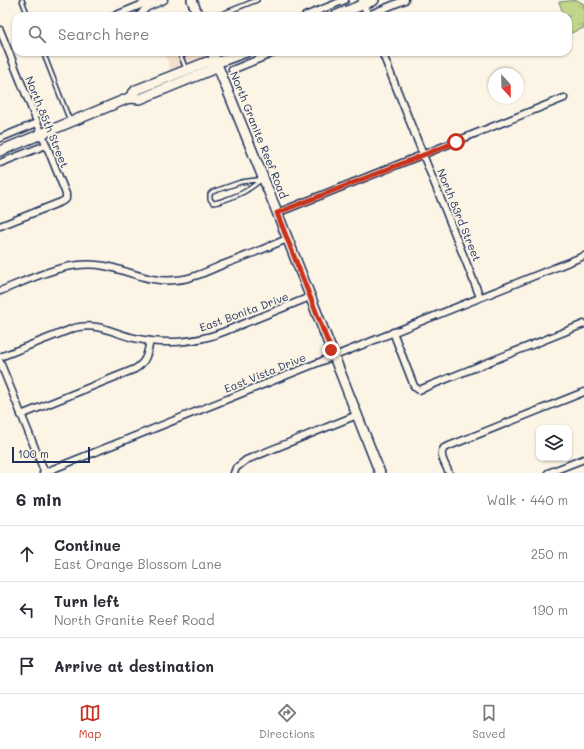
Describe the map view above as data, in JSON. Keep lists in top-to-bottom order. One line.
{"streets":{"street":["North 85th Street","North Granite Reef Road","North 83rd Street","East Bonita Drive","East Vista Drive"]},"crossings":[["North Granite Reef Road","East Bonita Drive"],["North Granite Reef Road","East Vista Drive"],["North 83rd Street","East Vista Drive"]],"scale_bar":"100 m","north":"bottom","page":{"search":"Search here","scale":"100 m","heading":["6 min","Walk · 440 m"],"list":[["Continue","East Orange Blossom Lane","250 m"],["Turn left","North Granite Reef Road","190 m"],"Arrive at destination"],"nav":["Map","Directions","Saved"]}}
